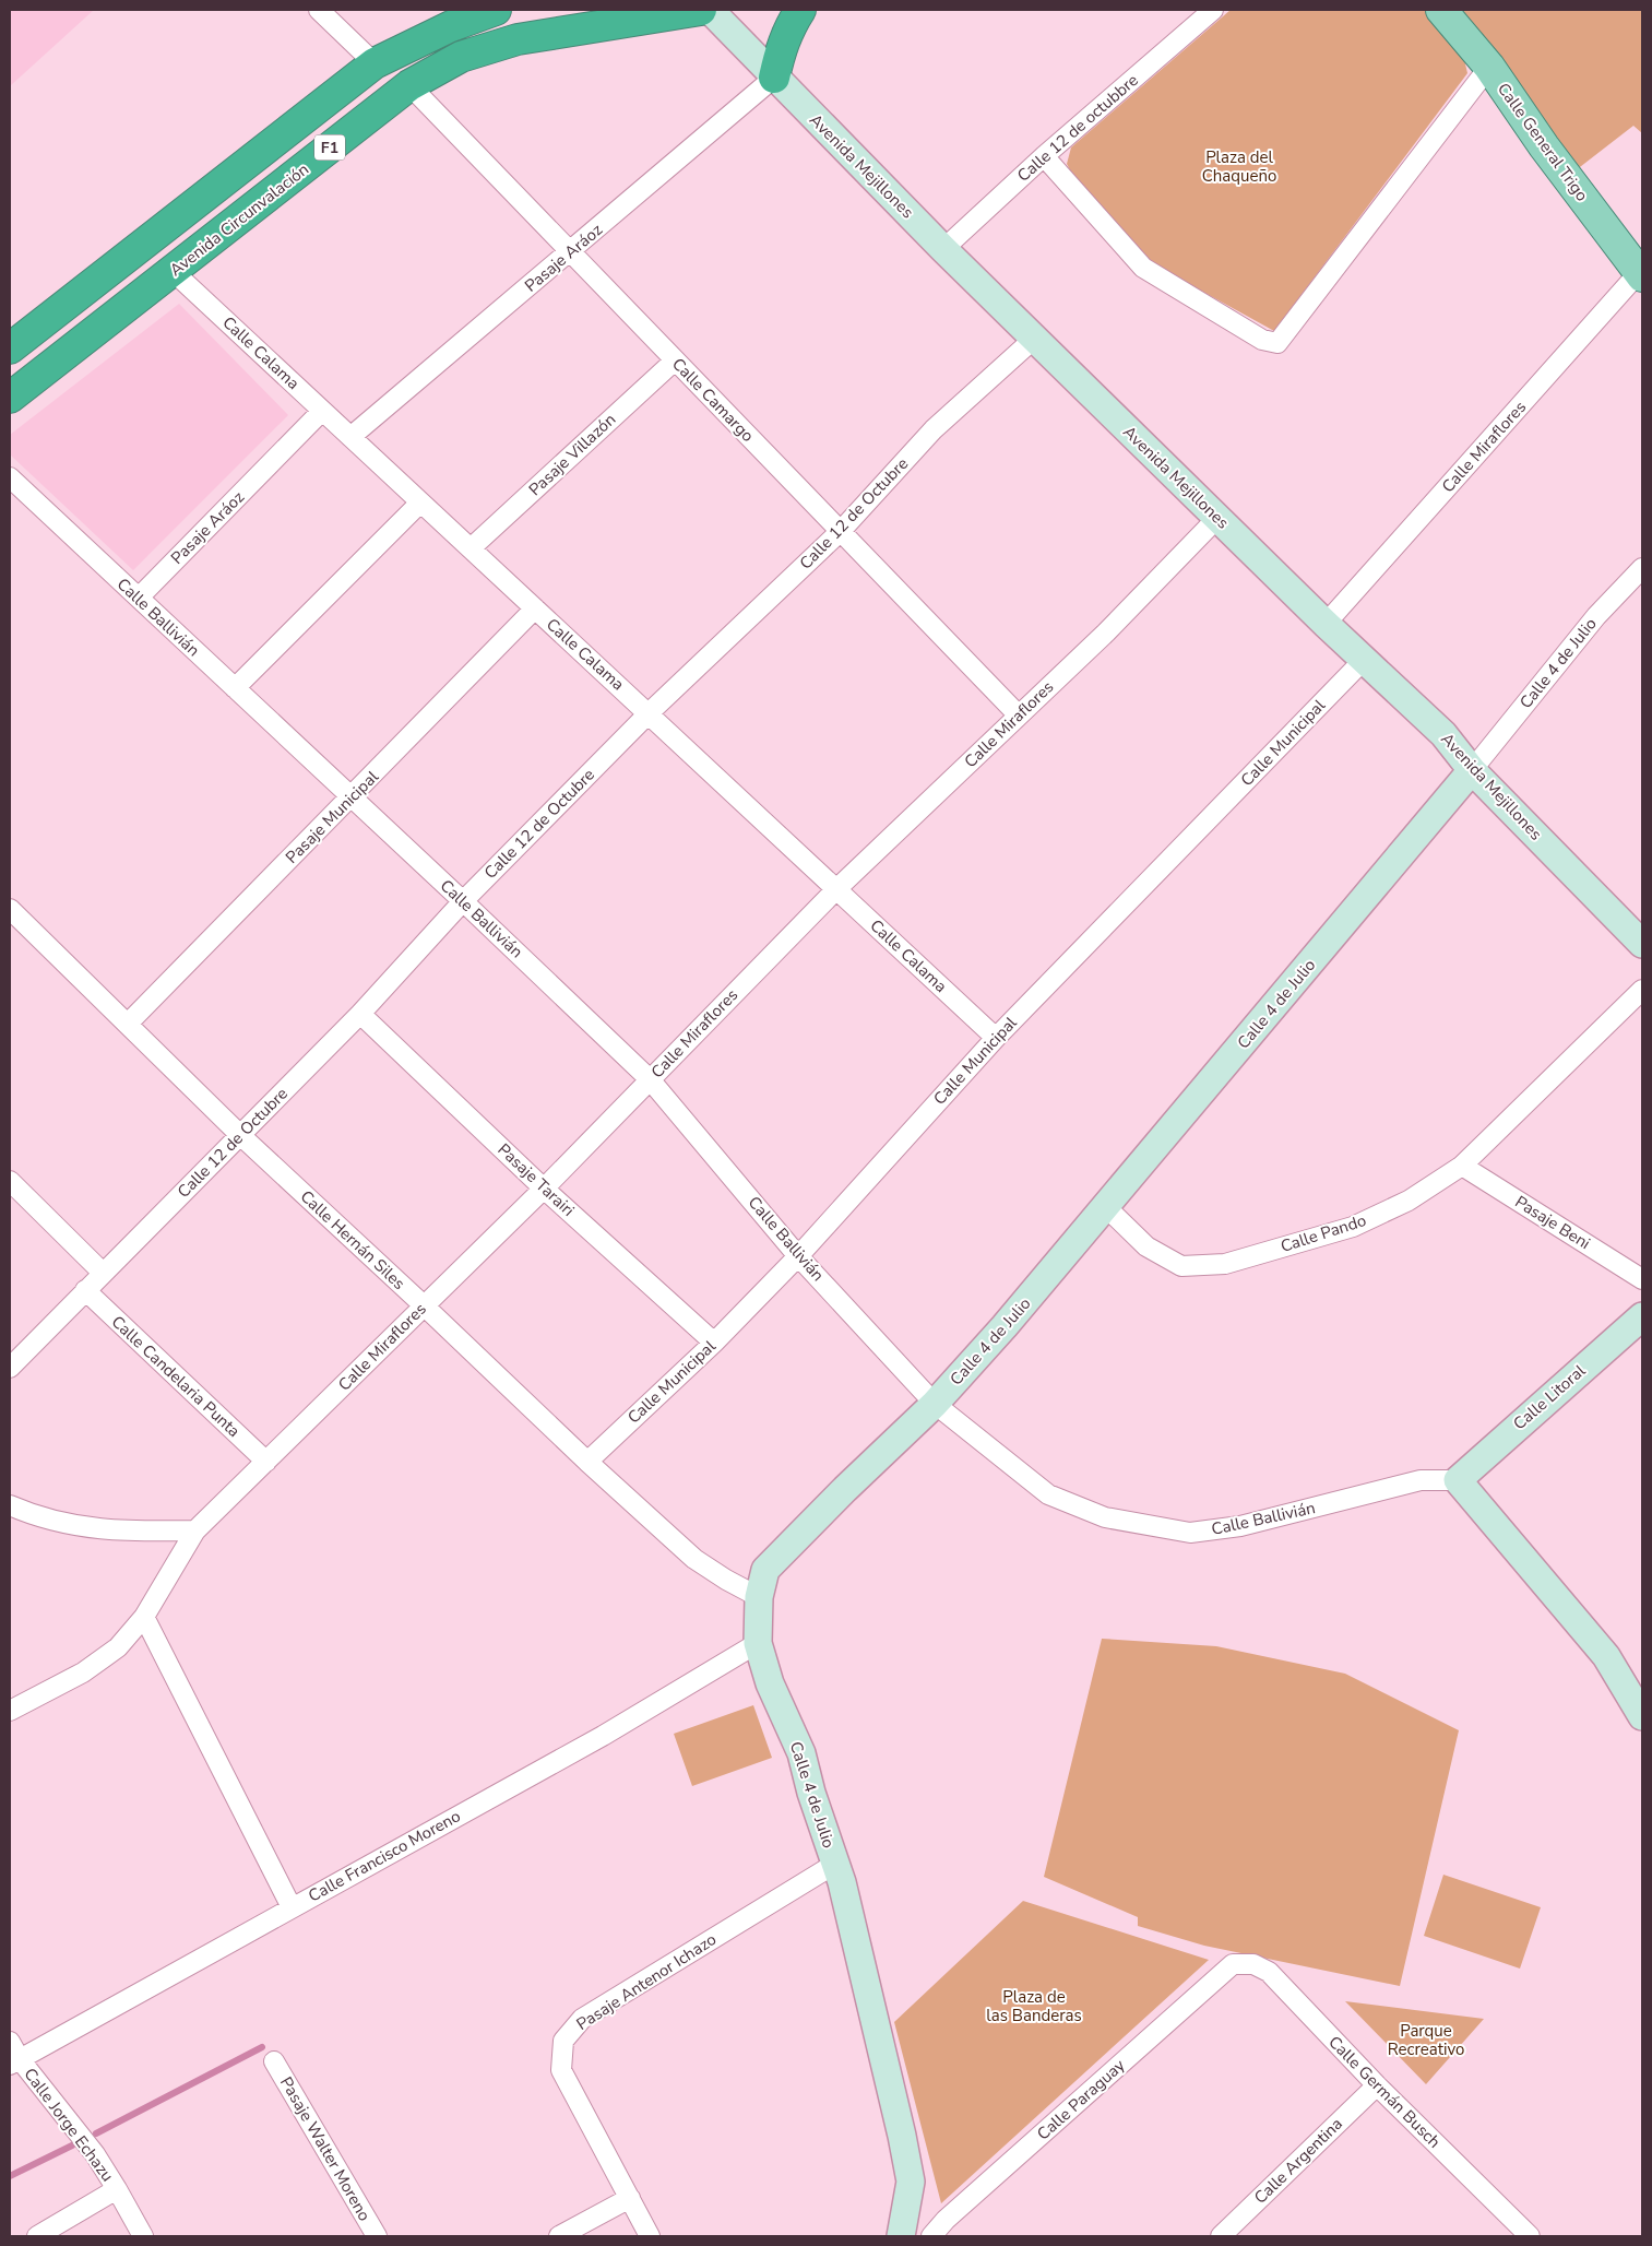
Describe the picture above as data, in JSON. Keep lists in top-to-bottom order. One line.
{"streets":{"highway":["F1","Avenida Circunvalación"],"main road":["Calle General Trigo"],"street":["Calle 12 de octubbre","Avenida Mejillones","Pasaje Aráoz","Calle Calama","Calle Camargo","Calle Miraflores","Pasaje Villazón","Calle 12 de Octubre","Calle Ballivián","Calle 4 de Julio","Calle Municipal","Pasaje Municipal","Pasaje Tarairi","Pasaje Beni","Calle Pando","Calle Hernán Siles","Calle Candelaria Punta","Calle Litoral","Calle Francisco Moreno","Pasaje Antenor Ichazo","Calle Germán Busch","Calle Paraguay","Calle Jorge Echazu","Pasaje Walter Moreno","Calle Argentina"]},"crossings":[["Calle 12 de octubbre","Avenida Mejillones"],["Calle General Trigo","Calle Miraflores"],["Avenida Mejillones","Pasaje Aráoz"],["Avenida Mejillones","Calle Miraflores"],["Avenida Mejillones","Calle 12 de Octubre"],["Avenida Mejillones","Calle 4 de Julio"],["Avenida Mejillones","Calle Municipal"],["Avenida Circunvalación","Calle Calama"],["Avenida Circunvalación","Calle Camargo"],["Pasaje Aráoz","Calle Calama"],["Pasaje Aráoz","Calle Camargo"],["Pasaje Aráoz","Calle Ballivián"],["Calle Calama","Calle Miraflores"],["Calle Calama","Pasaje Villazón"],["Calle Calama","Calle 12 de Octubre"],["Calle Calama","Calle Municipal"],["Calle Calama","Pasaje Municipal"],["Calle Camargo","Calle Miraflores"],["Calle Camargo","Pasaje Villazón"],["Calle Camargo","Calle 12 de Octubre"],["Calle Miraflores","Calle Ballivián"],["Calle Miraflores","Pasaje Tarairi"],["Calle Miraflores","Calle Hernán Siles"],["Calle Miraflores","Calle Candelaria Punta"],["Calle 12 de Octubre","Calle Ballivián"],["Calle 12 de Octubre","Pasaje Tarairi"],["Calle 12 de Octubre","Calle Hernán Siles"],["Calle 12 de Octubre","Calle Candelaria Punta"],["Calle Ballivián","Calle 4 de Julio"],["Calle Ballivián","Calle Municipal"],["Calle Ballivián","Pasaje Municipal"],["Calle Ballivián","Calle Litoral"],["Calle 4 de Julio","Calle Pando"],["Calle 4 de Julio","Calle Hernán Siles"],["Calle 4 de Julio","Calle Francisco Moreno"],["Calle 4 de Julio","Pasaje Antenor Ichazo"],["Calle Municipal","Pasaje Tarairi"],["Calle Municipal","Calle Hernán Siles"],["Pasaje Municipal","Calle Hernán Siles"],["Pasaje Beni","Calle Pando"],["Calle Francisco Moreno","Calle Jorge Echazu"],["Calle Germán Busch","Calle Paraguay"],["Calle Germán Busch","Calle Argentina"]],"parks":["Plaza del Chaqueño","Plaza de las Banderas","Parque Recreativo"]}
